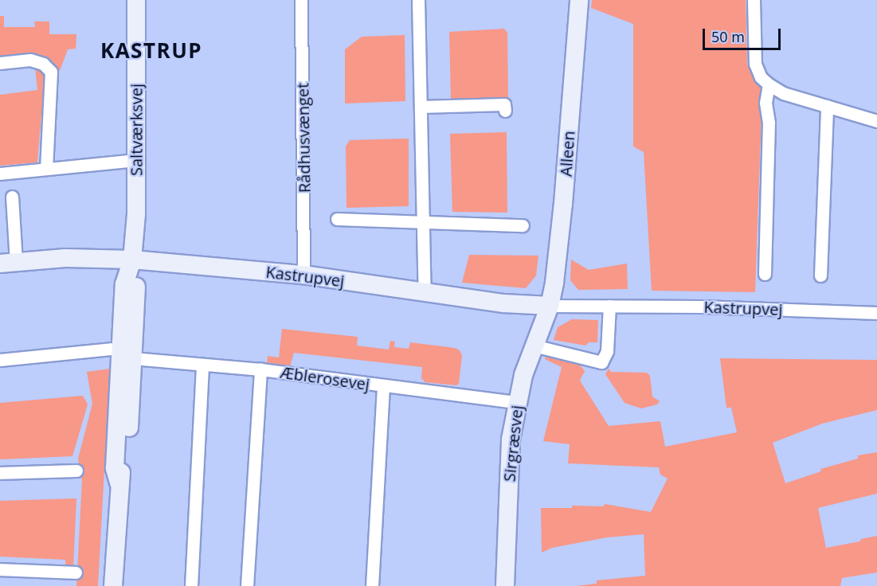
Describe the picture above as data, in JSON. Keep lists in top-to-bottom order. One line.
{"streets":{"street":["Saltværksvej","Rådhusvænget","Alleen","Kastrupvej","Æblerosevej","Sirgræsvej"]},"crossings":[["Saltværksvej","Kastrupvej"],["Saltværksvej","Æblerosevej"],["Rådhusvænget","Kastrupvej"],["Alleen","Kastrupvej"],["Alleen","Sirgræsvej"],["Kastrupvej","Sirgræsvej"],["Æblerosevej","Sirgræsvej"]],"districts":["KASTRUP"],"scale_bar":"50 m"}
